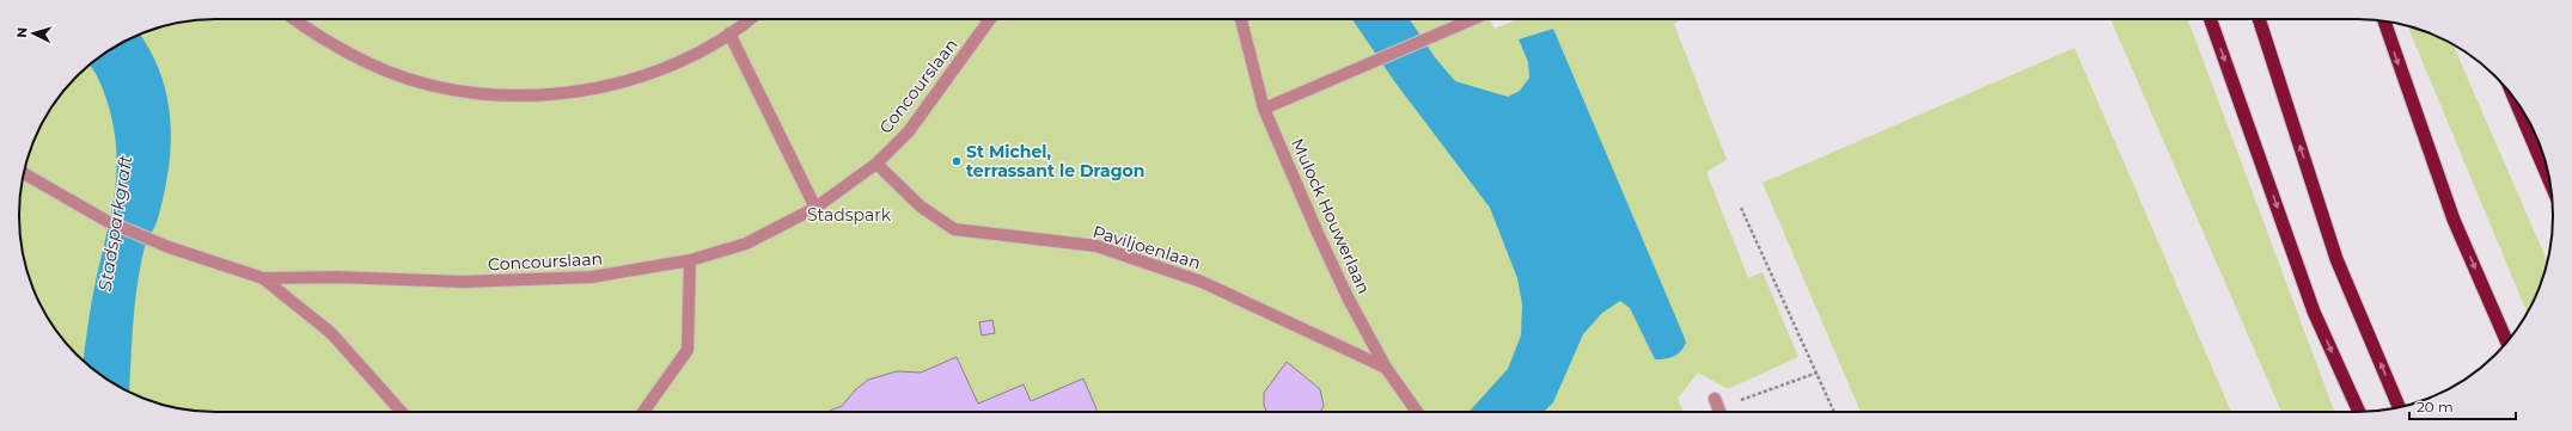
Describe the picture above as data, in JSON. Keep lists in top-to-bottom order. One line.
{"streets":{"street":["Concourslaan","Mulock Houwerlaan","Paviljoenlaan"]},"crossings":[["Concourslaan","Paviljoenlaan"],["Mulock Houwerlaan","Paviljoenlaan"]],"water":["Stadsparkgraft"],"parks":["Stadspark"],"places":["St Michel, terrassant le Dragon"],"scale_bar":"20 m","north":"left"}
